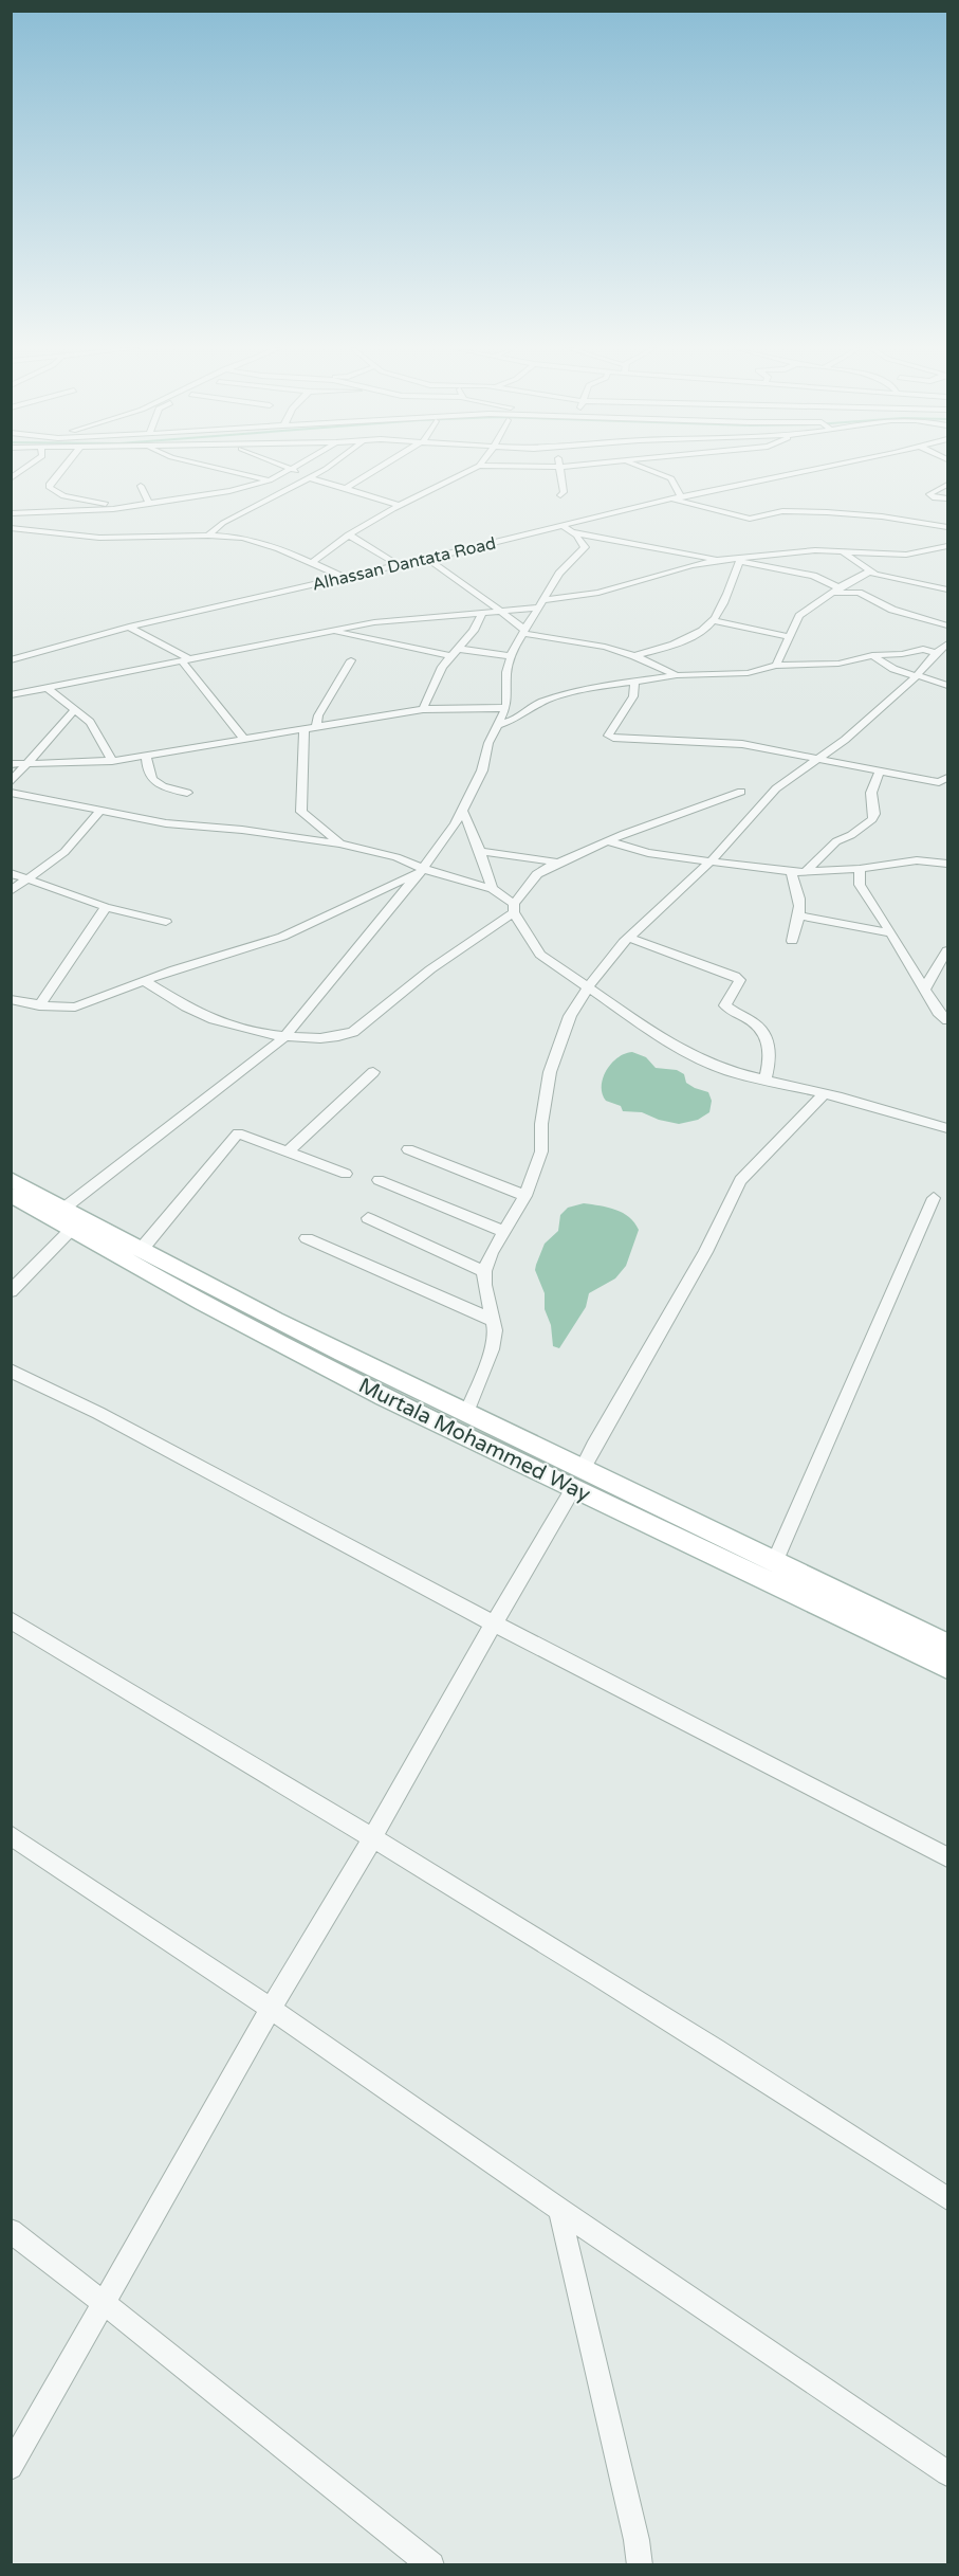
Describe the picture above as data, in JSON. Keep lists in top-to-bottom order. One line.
{"streets":{"main road":["Murtala Mohammed Way"],"street":["Alhassan Dantata Road"]}}
